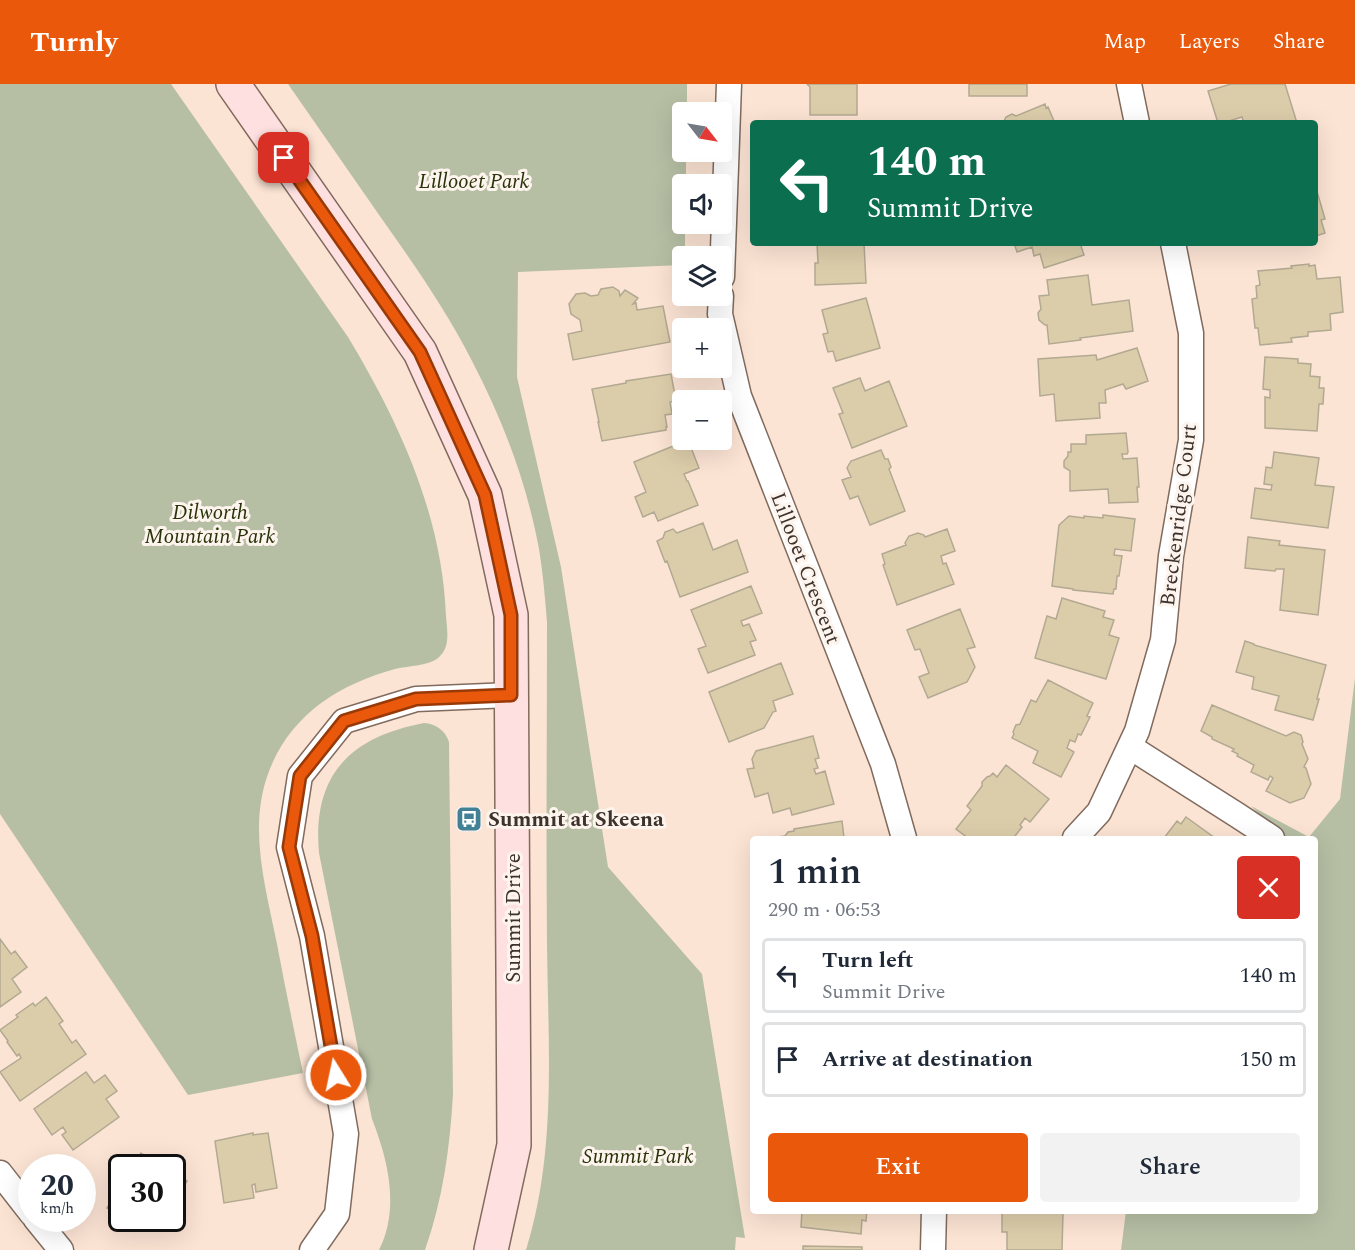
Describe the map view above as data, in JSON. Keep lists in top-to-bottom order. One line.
{"streets":{"street":["Breckenridge Court","Lillooet Crescent","Summit Drive"]},"parks":["Lillooet Park","Dilworth Mountain Park","Summit Park"],"places":{"bus stop":["Summit at Skeena"]},"north":"bottom right","page":{"header":"Turnly","nav":["Map","Layers","Share"],"map_buttons":["+","−"],"turn":["140 m","Summit Drive"],"heading":["1 min","290 m · 06:53"],"list":[{"name":"Turn left","note":"Summit Drive","value":"140 m"},{"name":"Arrive at destination","value":"150 m"}],"buttons":["Exit","Share"],"speed":"20 km/h","limit":"30"}}
